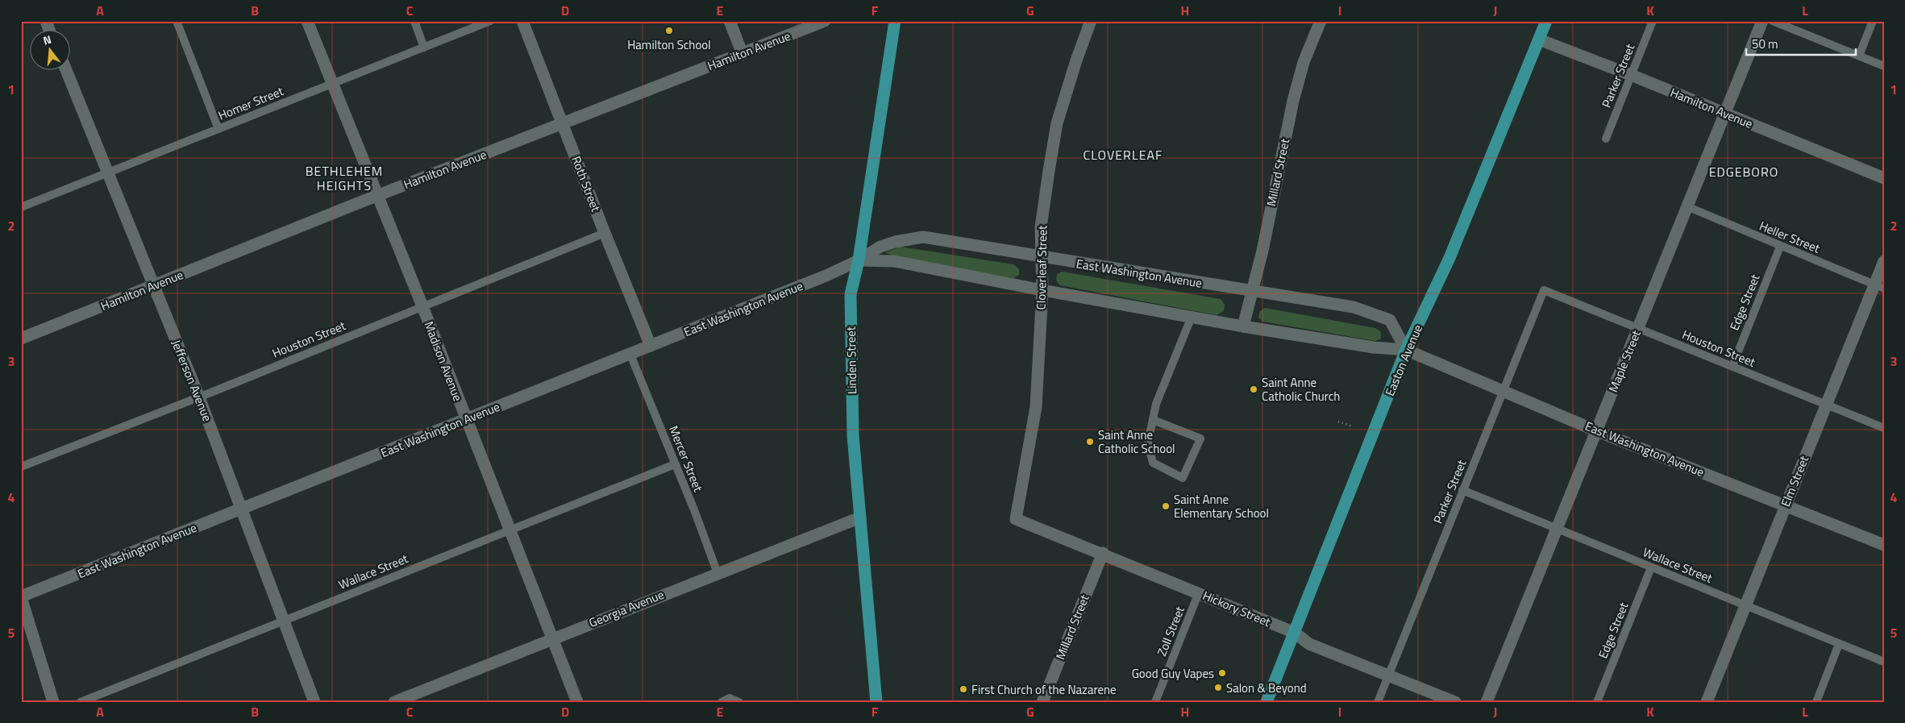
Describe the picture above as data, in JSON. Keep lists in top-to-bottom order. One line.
{"streets":{"main road":["Linden Street","Easton Avenue"],"street":["Hamilton Avenue","Millard Street","Roth Street","Cloverleaf Street","East Washington Avenue","Madison Avenue","Maple Street","Jefferson Avenue","Elm Street","Georgia Avenue","Hickory Street"],"lane":["Parker Street","Homer Street","Heller Street","Edge Street","Houston Street","Mercer Street","Wallace Street","Zoll Street"]},"crossings":[["Hamilton Avenue","Parker Street"],["Hamilton Avenue","Roth Street"],["Hamilton Avenue","Easton Avenue"],["Hamilton Avenue","Madison Avenue"],["Hamilton Avenue","Maple Street"],["Hamilton Avenue","Jefferson Avenue"],["Parker Street","East Washington Avenue"],["Parker Street","Houston Street"],["Parker Street","Wallace Street"],["Parker Street","Hickory Street"],["Homer Street","Madison Avenue"],["Homer Street","Jefferson Avenue"],["Millard Street","East Washington Avenue"],["Millard Street","Hickory Street"],["Roth Street","East Washington Avenue"],["Roth Street","Houston Street"],["Heller Street","Edge Street"],["Heller Street","Maple Street"],["Heller Street","Elm Street"],["Cloverleaf Street","East Washington Avenue"],["Cloverleaf Street","Hickory Street"],["East Washington Avenue","Linden Street"],["East Washington Avenue","Easton Avenue"],["East Washington Avenue","Madison Avenue"],["East Washington Avenue","Maple Street"],["East Washington Avenue","Jefferson Avenue"],["East Washington Avenue","Mercer Street"],["East Washington Avenue","Elm Street"],["Edge Street","Houston Street"],["Edge Street","Wallace Street"],["Houston Street","Madison Avenue"],["Houston Street","Maple Street"],["Houston Street","Jefferson Avenue"],["Houston Street","Elm Street"],["Linden Street","Georgia Avenue"],["Easton Avenue","Hickory Street"],["Madison Avenue","Wallace Street"],["Madison Avenue","Georgia Avenue"],["Maple Street","Wallace Street"],["Jefferson Avenue","Wallace Street"],["Mercer Street","Wallace Street"],["Mercer Street","Georgia Avenue"],["Elm Street","Wallace Street"],["Hickory Street","Zoll Street"]],"districts":["CLOVERLEAF","BETHLEHEM HEIGHTS","EDGEBORO"],"places":["Hamilton School","Saint Anne Catholic Church","Saint Anne Catholic School","Saint Anne Elementary School","Good Guy Vapes","Salon & Beyond","First Church of the Nazarene"],"scale_bar":"50 m","north":"top","grid":{"columns":["A","B","C","D","E","F","G","H","I","J","K","L"],"rows":["1","2","3","4","5"]}}
